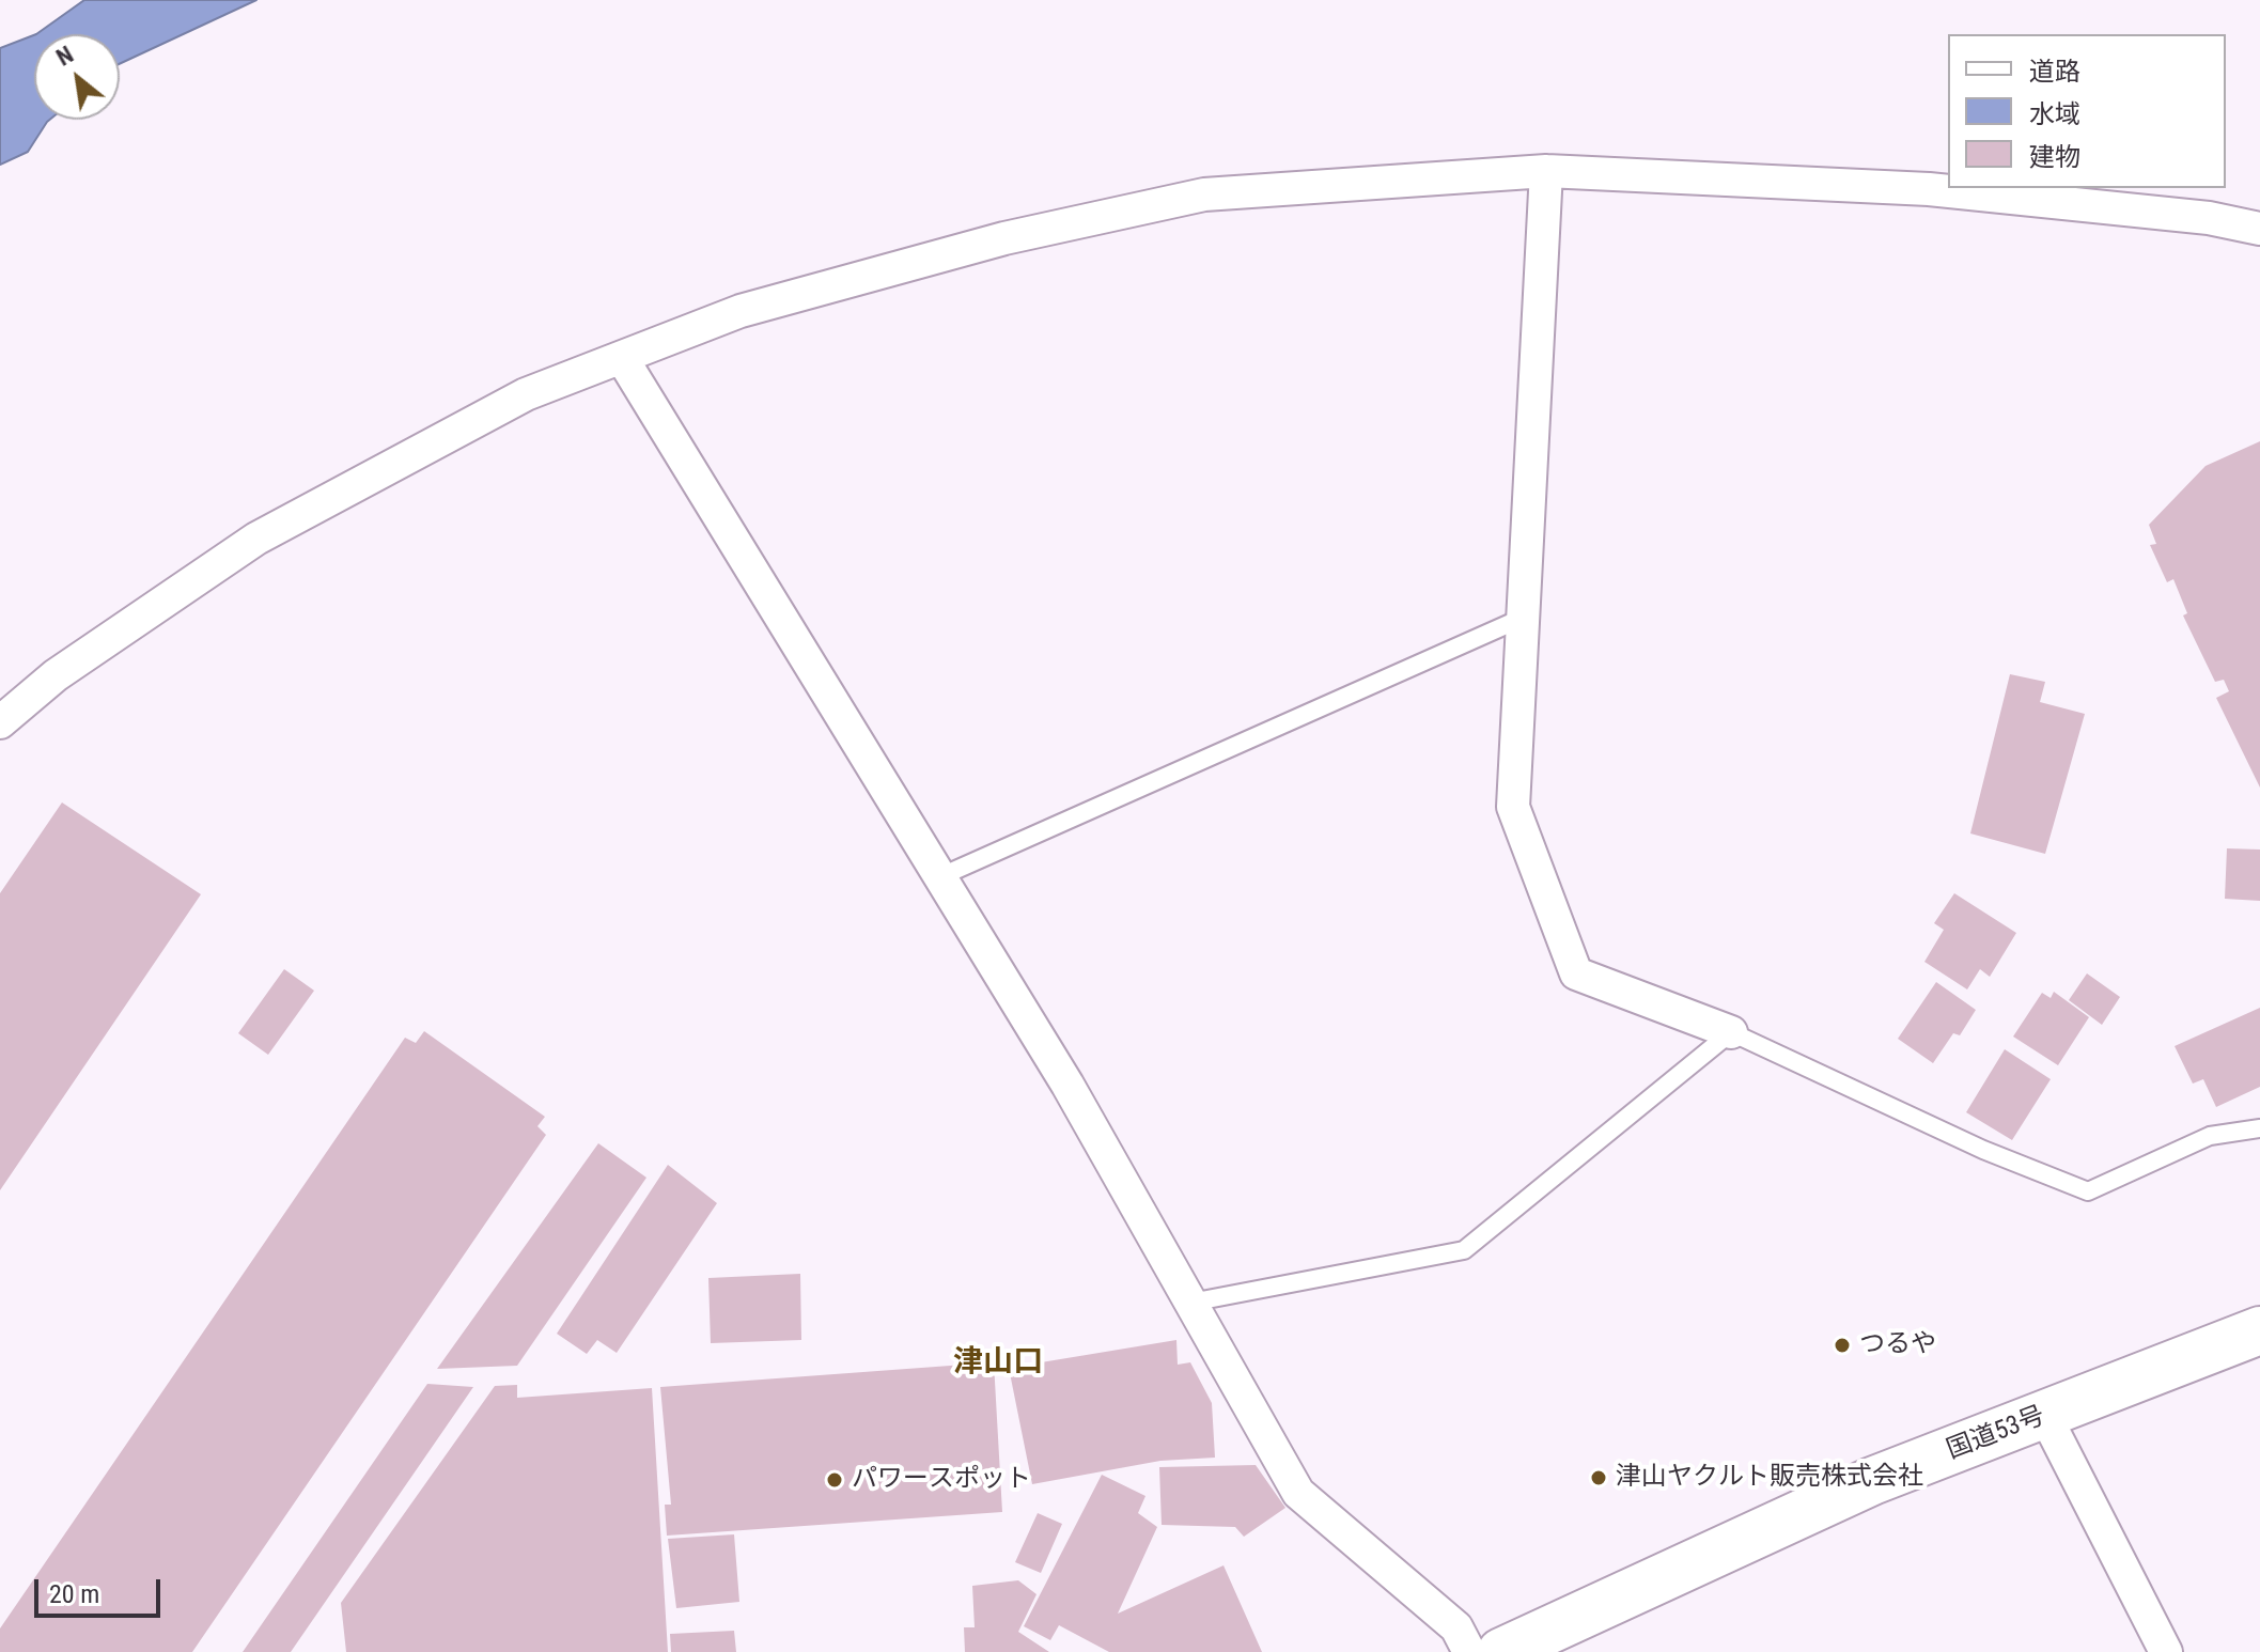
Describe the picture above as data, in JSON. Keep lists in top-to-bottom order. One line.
{"streets":{"highway":["国道53号"]},"districts":["津山口"],"places":["つるや","津山ヤクルト販売株式会社","パワースポット"],"legend":["道路","水域","建物"],"scale_bar":"20 m","north":"top left"}
